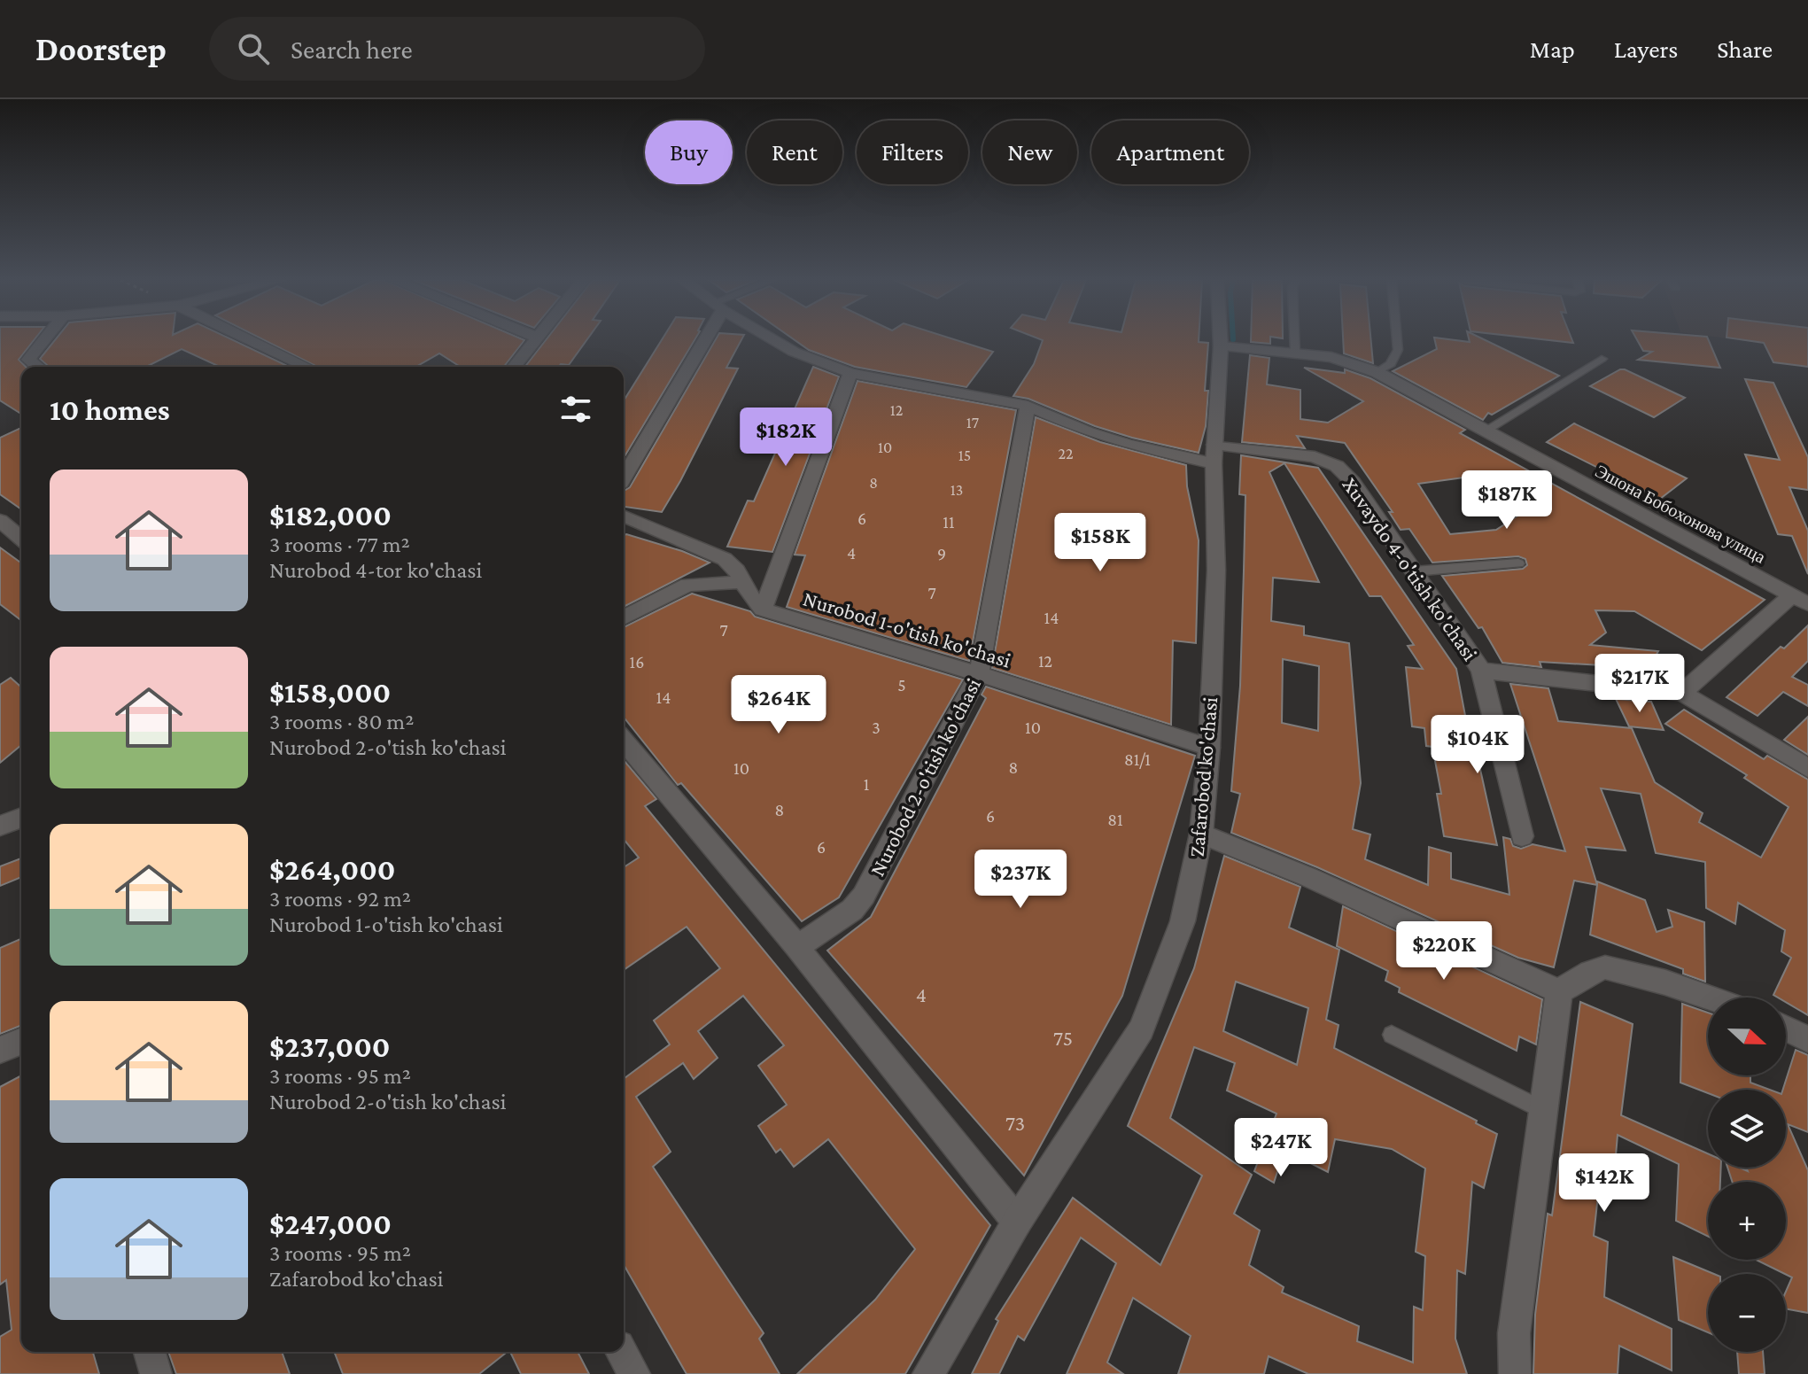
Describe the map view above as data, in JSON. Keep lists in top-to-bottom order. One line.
{"streets":{"street":["Эшона Бобохонова улица","Xuvaydo 4-o'tish ko'chasi","Nurobod 1-o'tish ko'chasi","Nurobod 2-o'tish ko'chasi","Zafarobod ko'chasi"]},"crossings":[["Эшона Бобохонова улица","Zafarobod ko'chasi"],["Xuvaydo 4-o'tish ko'chasi","Nurobod 2-o'tish ko'chasi"],["Xuvaydo 4-o'tish ko'chasi","Zafarobod ko'chasi"],["Nurobod 1-o'tish ko'chasi","Nurobod 2-o'tish ko'chasi"],["Nurobod 1-o'tish ko'chasi","Zafarobod ko'chasi"]],"house_numbers":["12","17","10","22","15","8","13","6","11","4","9","7","14","7","12","16","5","14","3","10","81/1","8","10","1","8","6","81","6","4","75","73"],"north":"right","page":{"header":"Doorstep","search":"Search here","nav":["Map","Layers","Share"],"chip":["Buy","Rent","Filters","New","Apartment"],"heading":"10 homes","price":["$182K","$187K","$158K","$217K","$264K","$104K","$237K","$220K","$247K","$142K"],"list":[{"name":"$182,000","note":"3 rooms · 77 m² · Nurobod 4-tor ko'chasi"},{"name":"$158,000","note":"3 rooms · 80 m² · Nurobod 2-o'tish ko'chasi"},{"name":"$264,000","note":"3 rooms · 92 m² · Nurobod 1-o'tish ko'chasi"},{"name":"$237,000","note":"3 rooms · 95 m² · Nurobod 2-o'tish ko'chasi"},{"name":"$247,000","note":"3 rooms · 95 m² · Zafarobod ko'chasi"}],"map_buttons":["+","−"]}}
